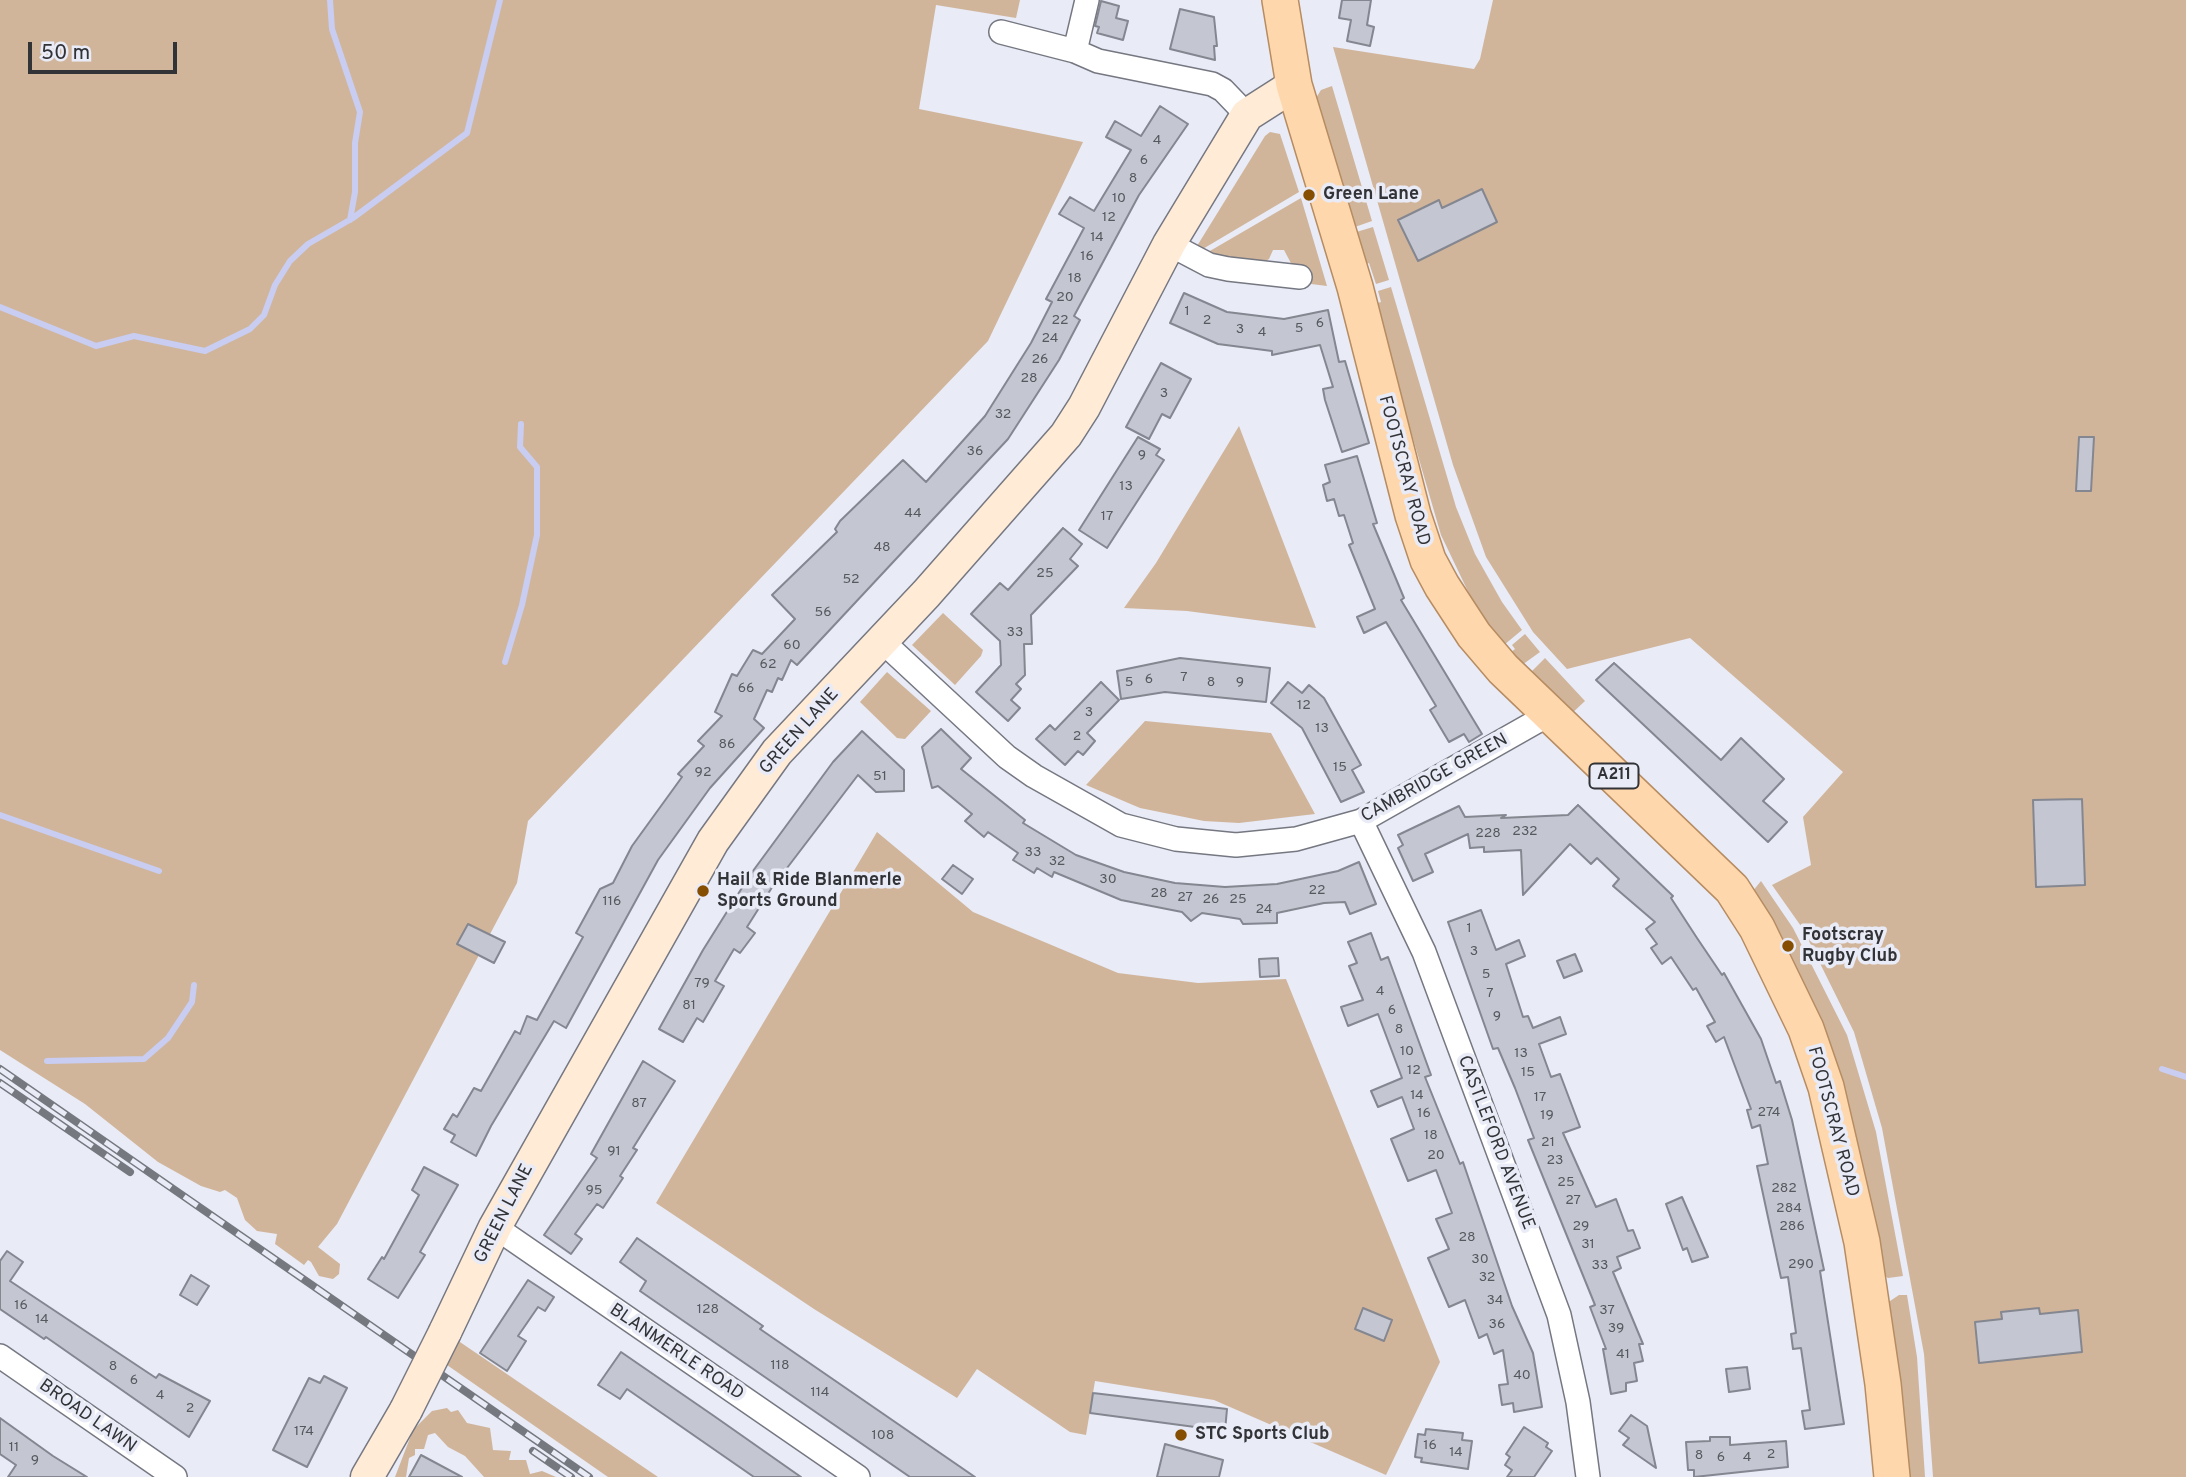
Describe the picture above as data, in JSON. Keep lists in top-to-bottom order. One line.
{"streets":{"main road":["FOOTSCRAY ROAD","GREEN LANE","A211"],"street":["CAMBRIDGE GREEN","CASTLEFORD AVENUE","BLANMERLE ROAD","BROAD LAWN"]},"crossings":[["FOOTSCRAY ROAD","GREEN LANE"],["FOOTSCRAY ROAD","CAMBRIDGE GREEN"],["GREEN LANE","CAMBRIDGE GREEN"],["GREEN LANE","BLANMERLE ROAD"],["CAMBRIDGE GREEN","CASTLEFORD AVENUE"]],"places":["Green Lane","Hail & Ride Blanmerle Sports Ground","Footscray Rugby Club","STC Sports Club"],"house_numbers":["4","6","8","10","12","14","16","18","20","1","22","2","6","5","3","4","24","26","28","3","32","36","9","13","44","17","48","25","52","56","33","60","62","7","6","5","8","9","66","12","3","13","2","86","15","92","51","232","228","33","32","30","22","28","27","26","25","116","24","1","3","5","79","4","7","81","6","9","8","10","13","12","15","14","17","87","274","16","19","18","21","91","20","23","25","282","95","27","284","29","286","28","31","30","290","33","32","34","16","128","37","14","36","39","41","118","8","40","6","114","4","2","174","108","16","11","14","2","8","6","4","9"],"scale_bar":"50 m"}
